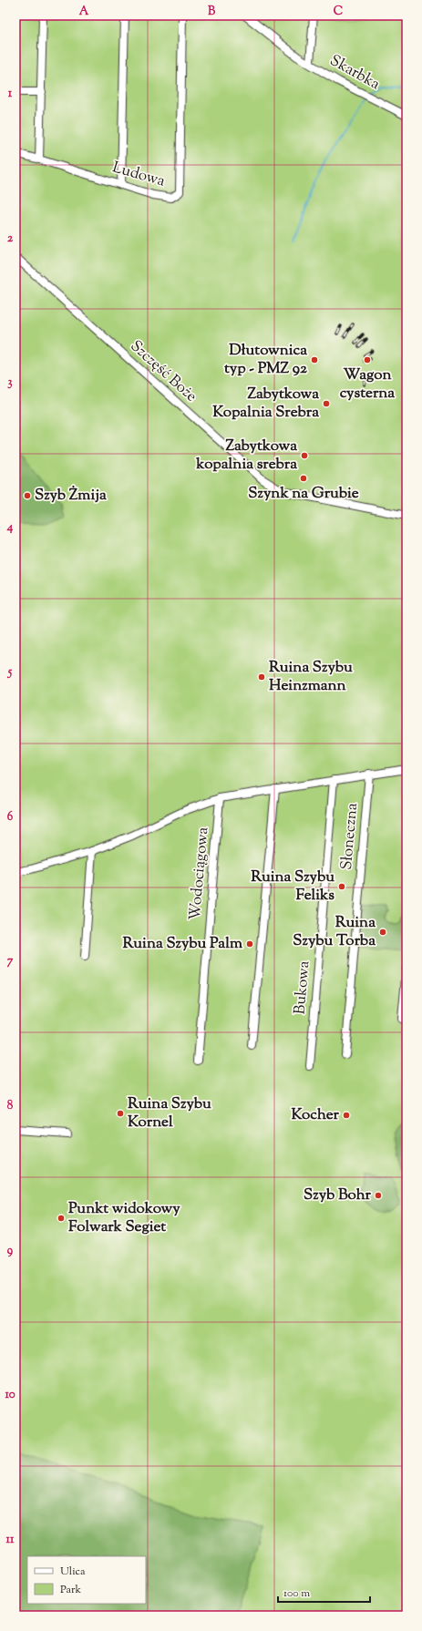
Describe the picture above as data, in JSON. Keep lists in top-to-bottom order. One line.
{"streets":{"street":["Skarbka","Ludowa","Szczęść Boże","Słoneczna","Wodociągowa","Bukowa"]},"crossings":[["Słoneczna","Wodociągowa"],["Wodociągowa","Bukowa"]],"places":["Dłutownica typ - PMZ 92","Wagon cysterna","Zabytkowa Kopalnia Srebra","Zabytkowa kopalnia srebra","Szynk na Grubie","Szyb Żmija","Ruina Szybu Heinzmann","Ruina Szybu Feliks","Ruina Szybu Torba","Ruina Szybu Palm","Ruina Szybu Kornel","Kocher","Szyb Bohr","Punkt widokowy Folwark Segiet"],"legend":["Ulica","Park"],"scale_bar":"100 m","grid":{"columns":["A","B","C"],"rows":["1","2","3","4","5","6","7","8","9","10","11"]}}
